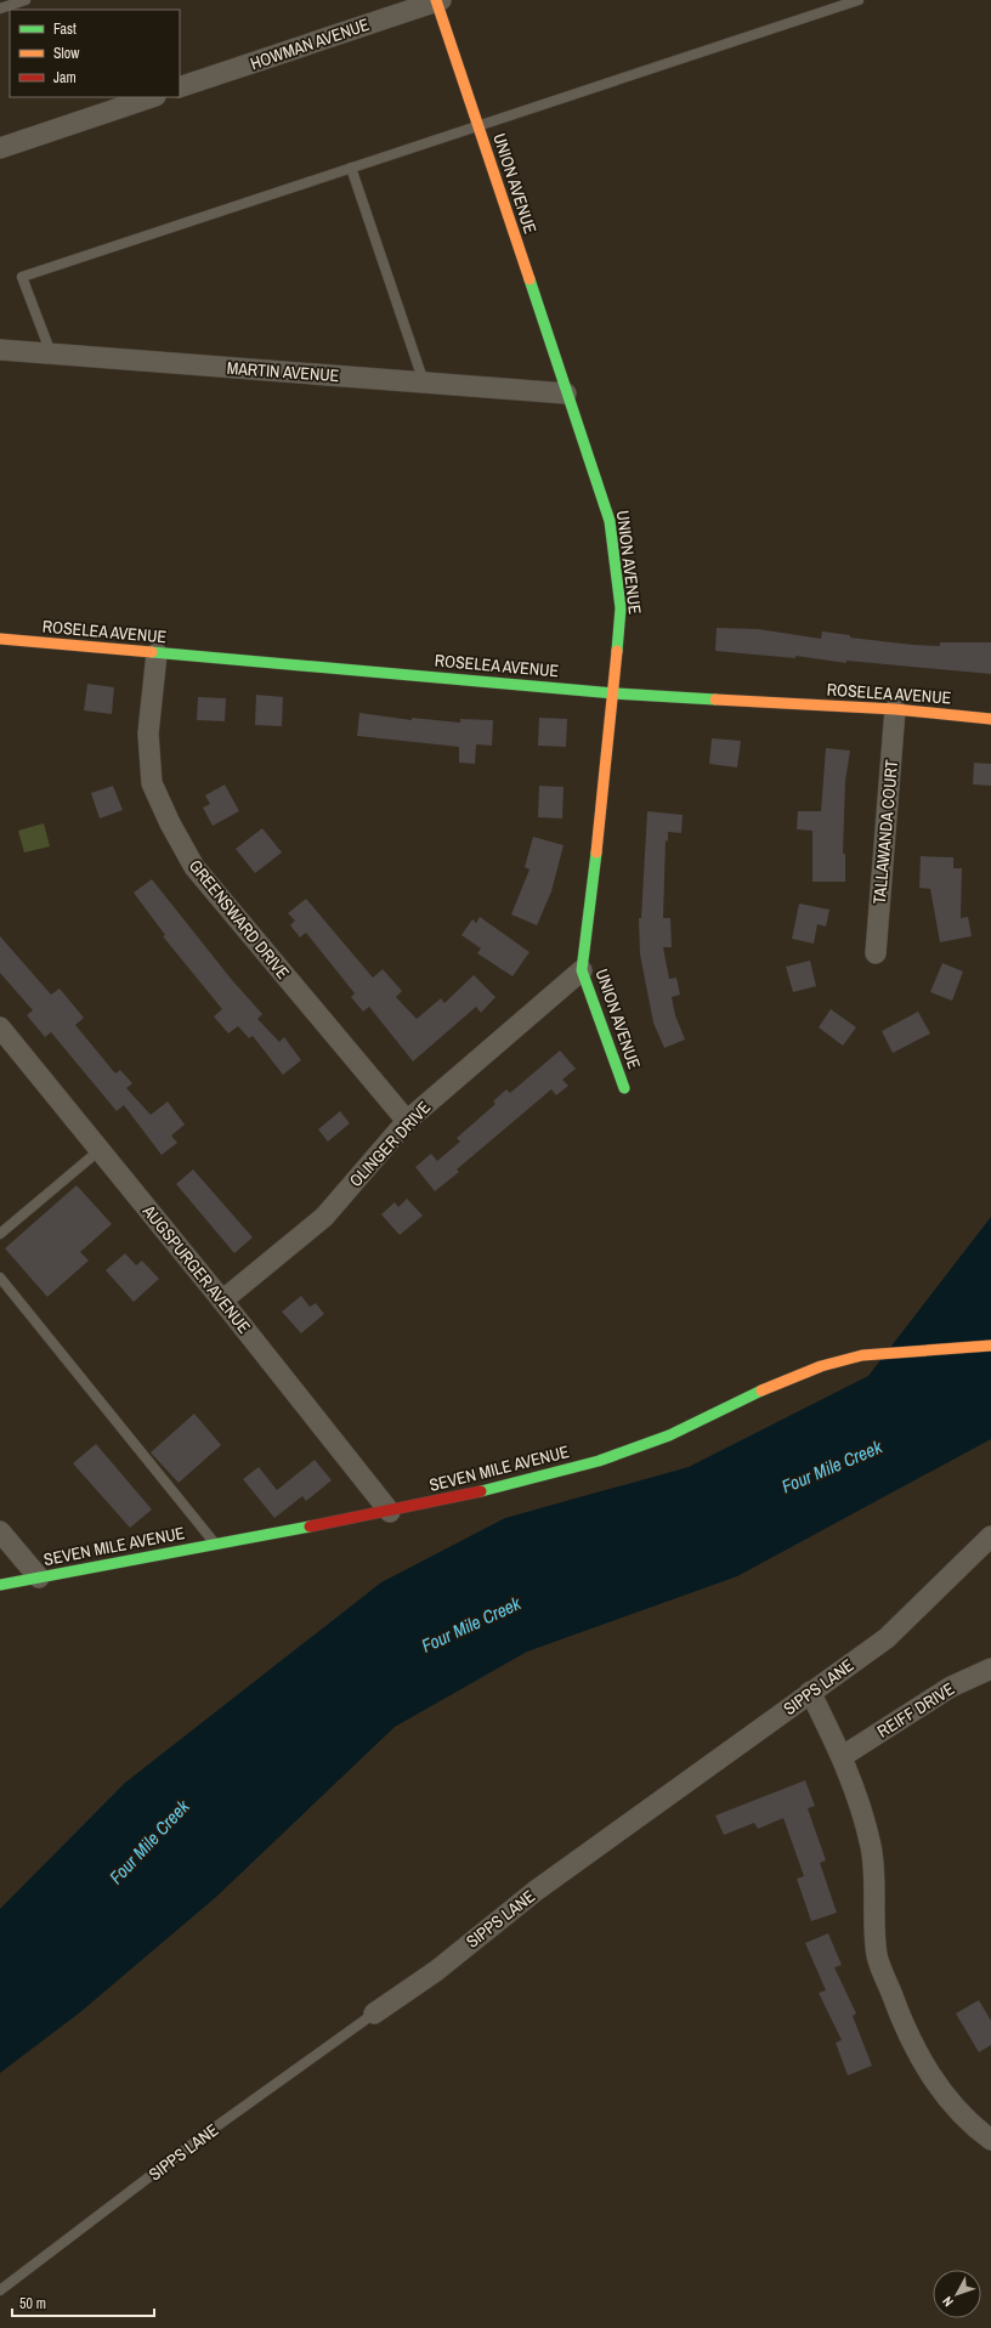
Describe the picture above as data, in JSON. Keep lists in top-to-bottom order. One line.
{"streets":{"street":["HOWMAN AVENUE","UNION AVENUE","MARTIN AVENUE","ROSELEA AVENUE","TALLAWANDA COURT","GREENSWARD DRIVE","OLINGER DRIVE","AUGSPURGER AVENUE","SEVEN MILE AVENUE","SIPPS LANE","REIFF DRIVE"]},"crossings":[["HOWMAN AVENUE","UNION AVENUE"],["UNION AVENUE","MARTIN AVENUE"],["UNION AVENUE","ROSELEA AVENUE"],["UNION AVENUE","OLINGER DRIVE"],["ROSELEA AVENUE","TALLAWANDA COURT"],["ROSELEA AVENUE","GREENSWARD DRIVE"],["GREENSWARD DRIVE","OLINGER DRIVE"],["OLINGER DRIVE","AUGSPURGER AVENUE"],["AUGSPURGER AVENUE","SEVEN MILE AVENUE"]],"water":["Four Mile Creek"],"legend":["Fast","Slow","Jam"],"scale_bar":"50 m","north":"bottom left"}
